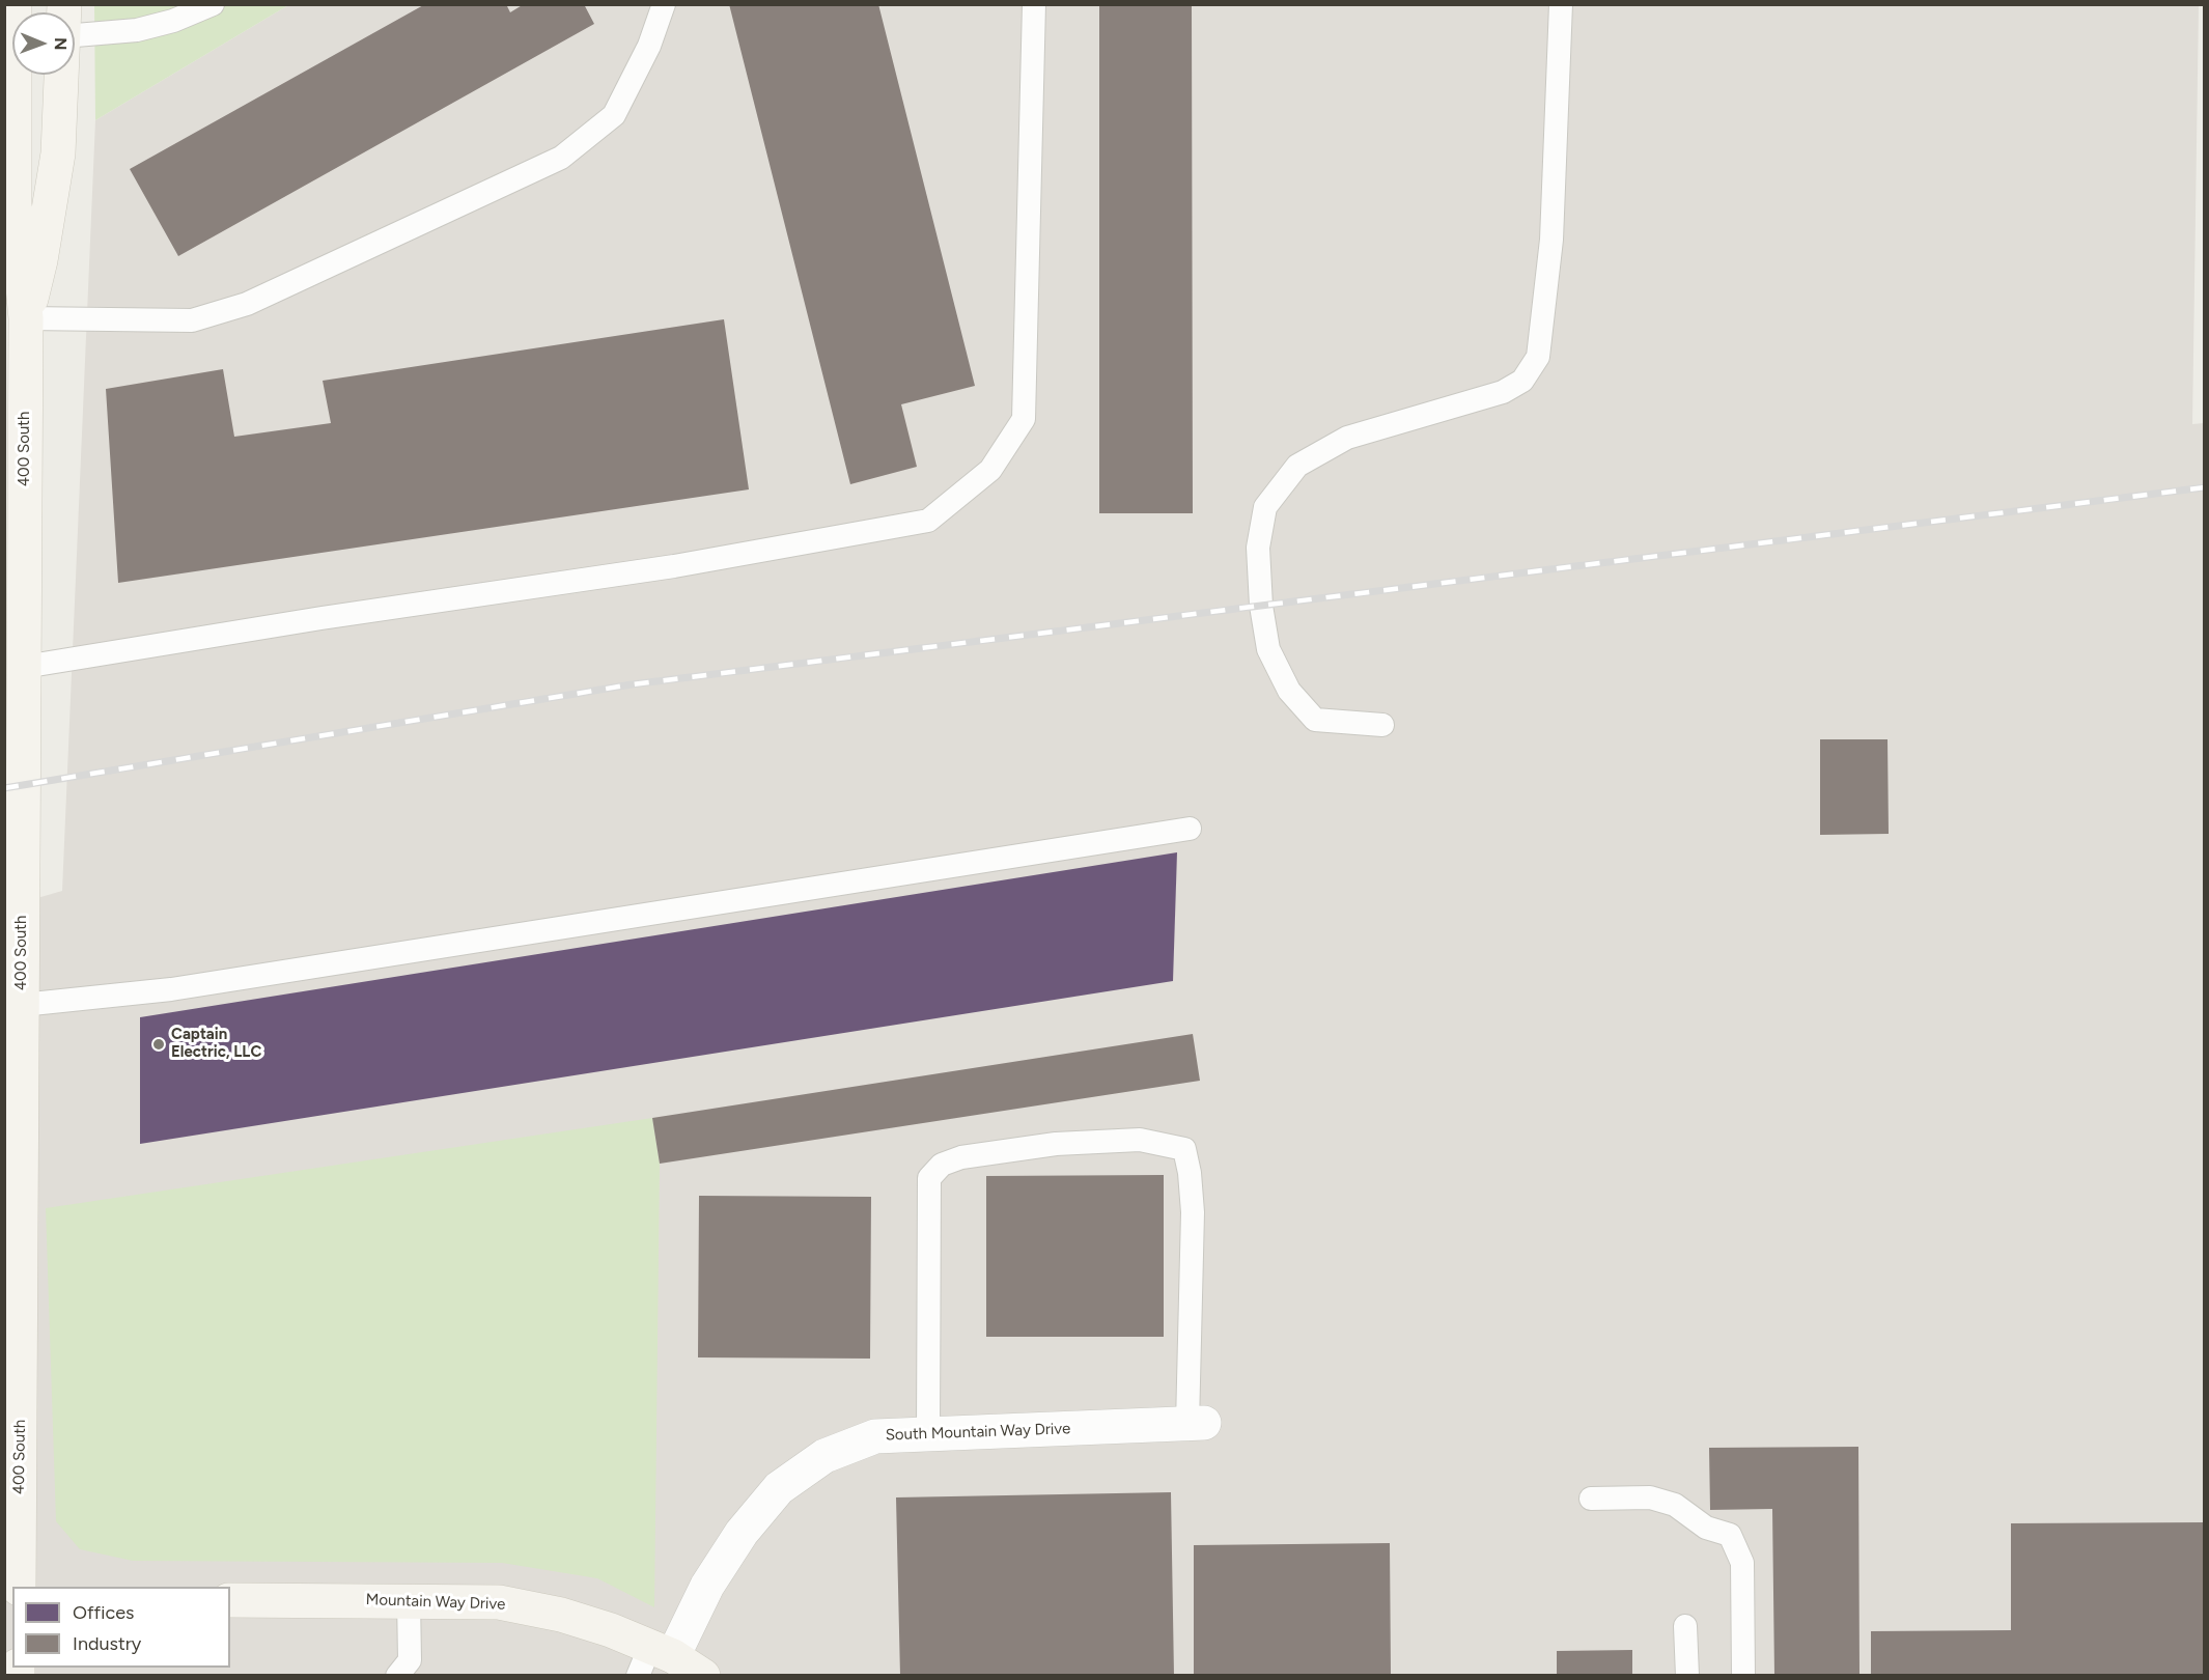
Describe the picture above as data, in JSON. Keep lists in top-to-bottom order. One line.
{"streets":{"street":["400 South","South Mountain Way Drive","Mountain Way Drive"]},"crossings":[["South Mountain Way Drive","Mountain Way Drive"]],"places":["Captain Electric, LLC"],"legend":["Offices","Industry"],"north":"right"}
